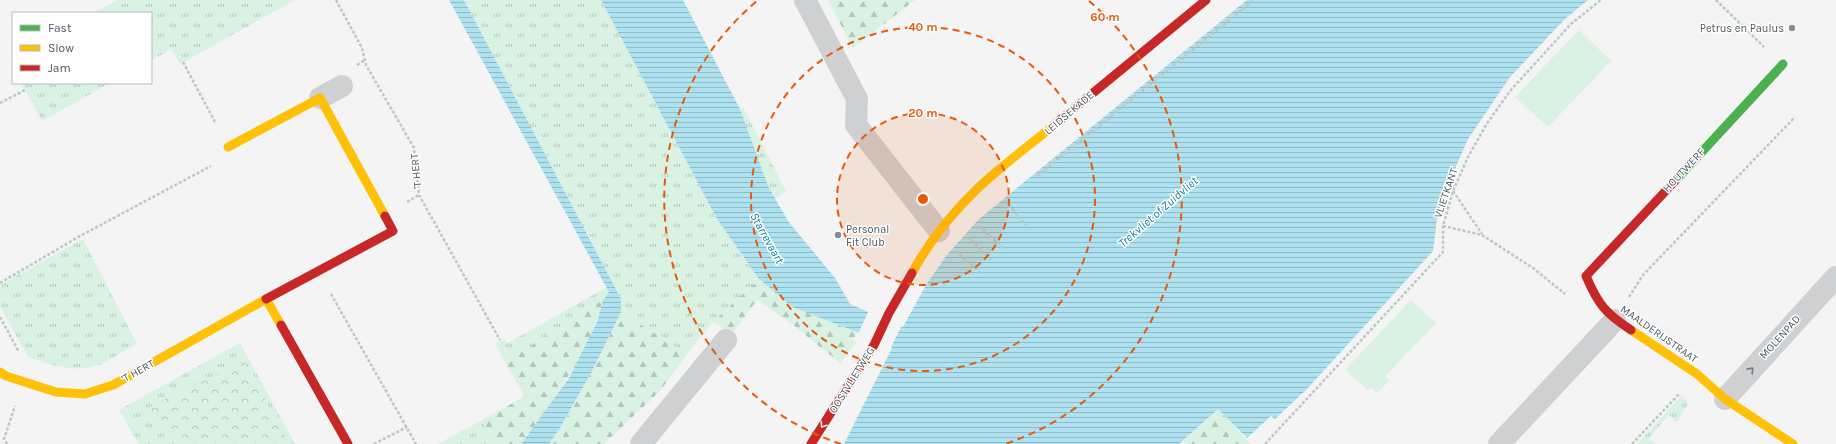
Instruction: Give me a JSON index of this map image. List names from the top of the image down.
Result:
{
  "streets": {
    "street": [
      "LEIDSEKADE",
      "HOUTWERF",
      "'T HERT",
      "MAALDERIJSTRAAT",
      "MOLENPAD",
      "OOSTVLIETWEG"
    ],
    "path": ["VLIETKANT"]
  },
  "crossings": [
    ["LEIDSEKADE", "OOSTVLIETWEG"],
    ["HOUTWERF", "MAALDERIJSTRAAT"],
    ["MAALDERIJSTRAAT", "MOLENPAD"]
  ],
  "one_way": ["MOLENPAD", "OOSTVLIETWEG"],
  "water": ["Trekvliet of Zuidvliet", "Starrevaart"],
  "places": ["Petrus en Paulus", "Personal Fit Club"],
  "legend": ["Fast", "Slow", "Jam"],
  "rings": ["60 m", "40 m", "20 m"]
}
